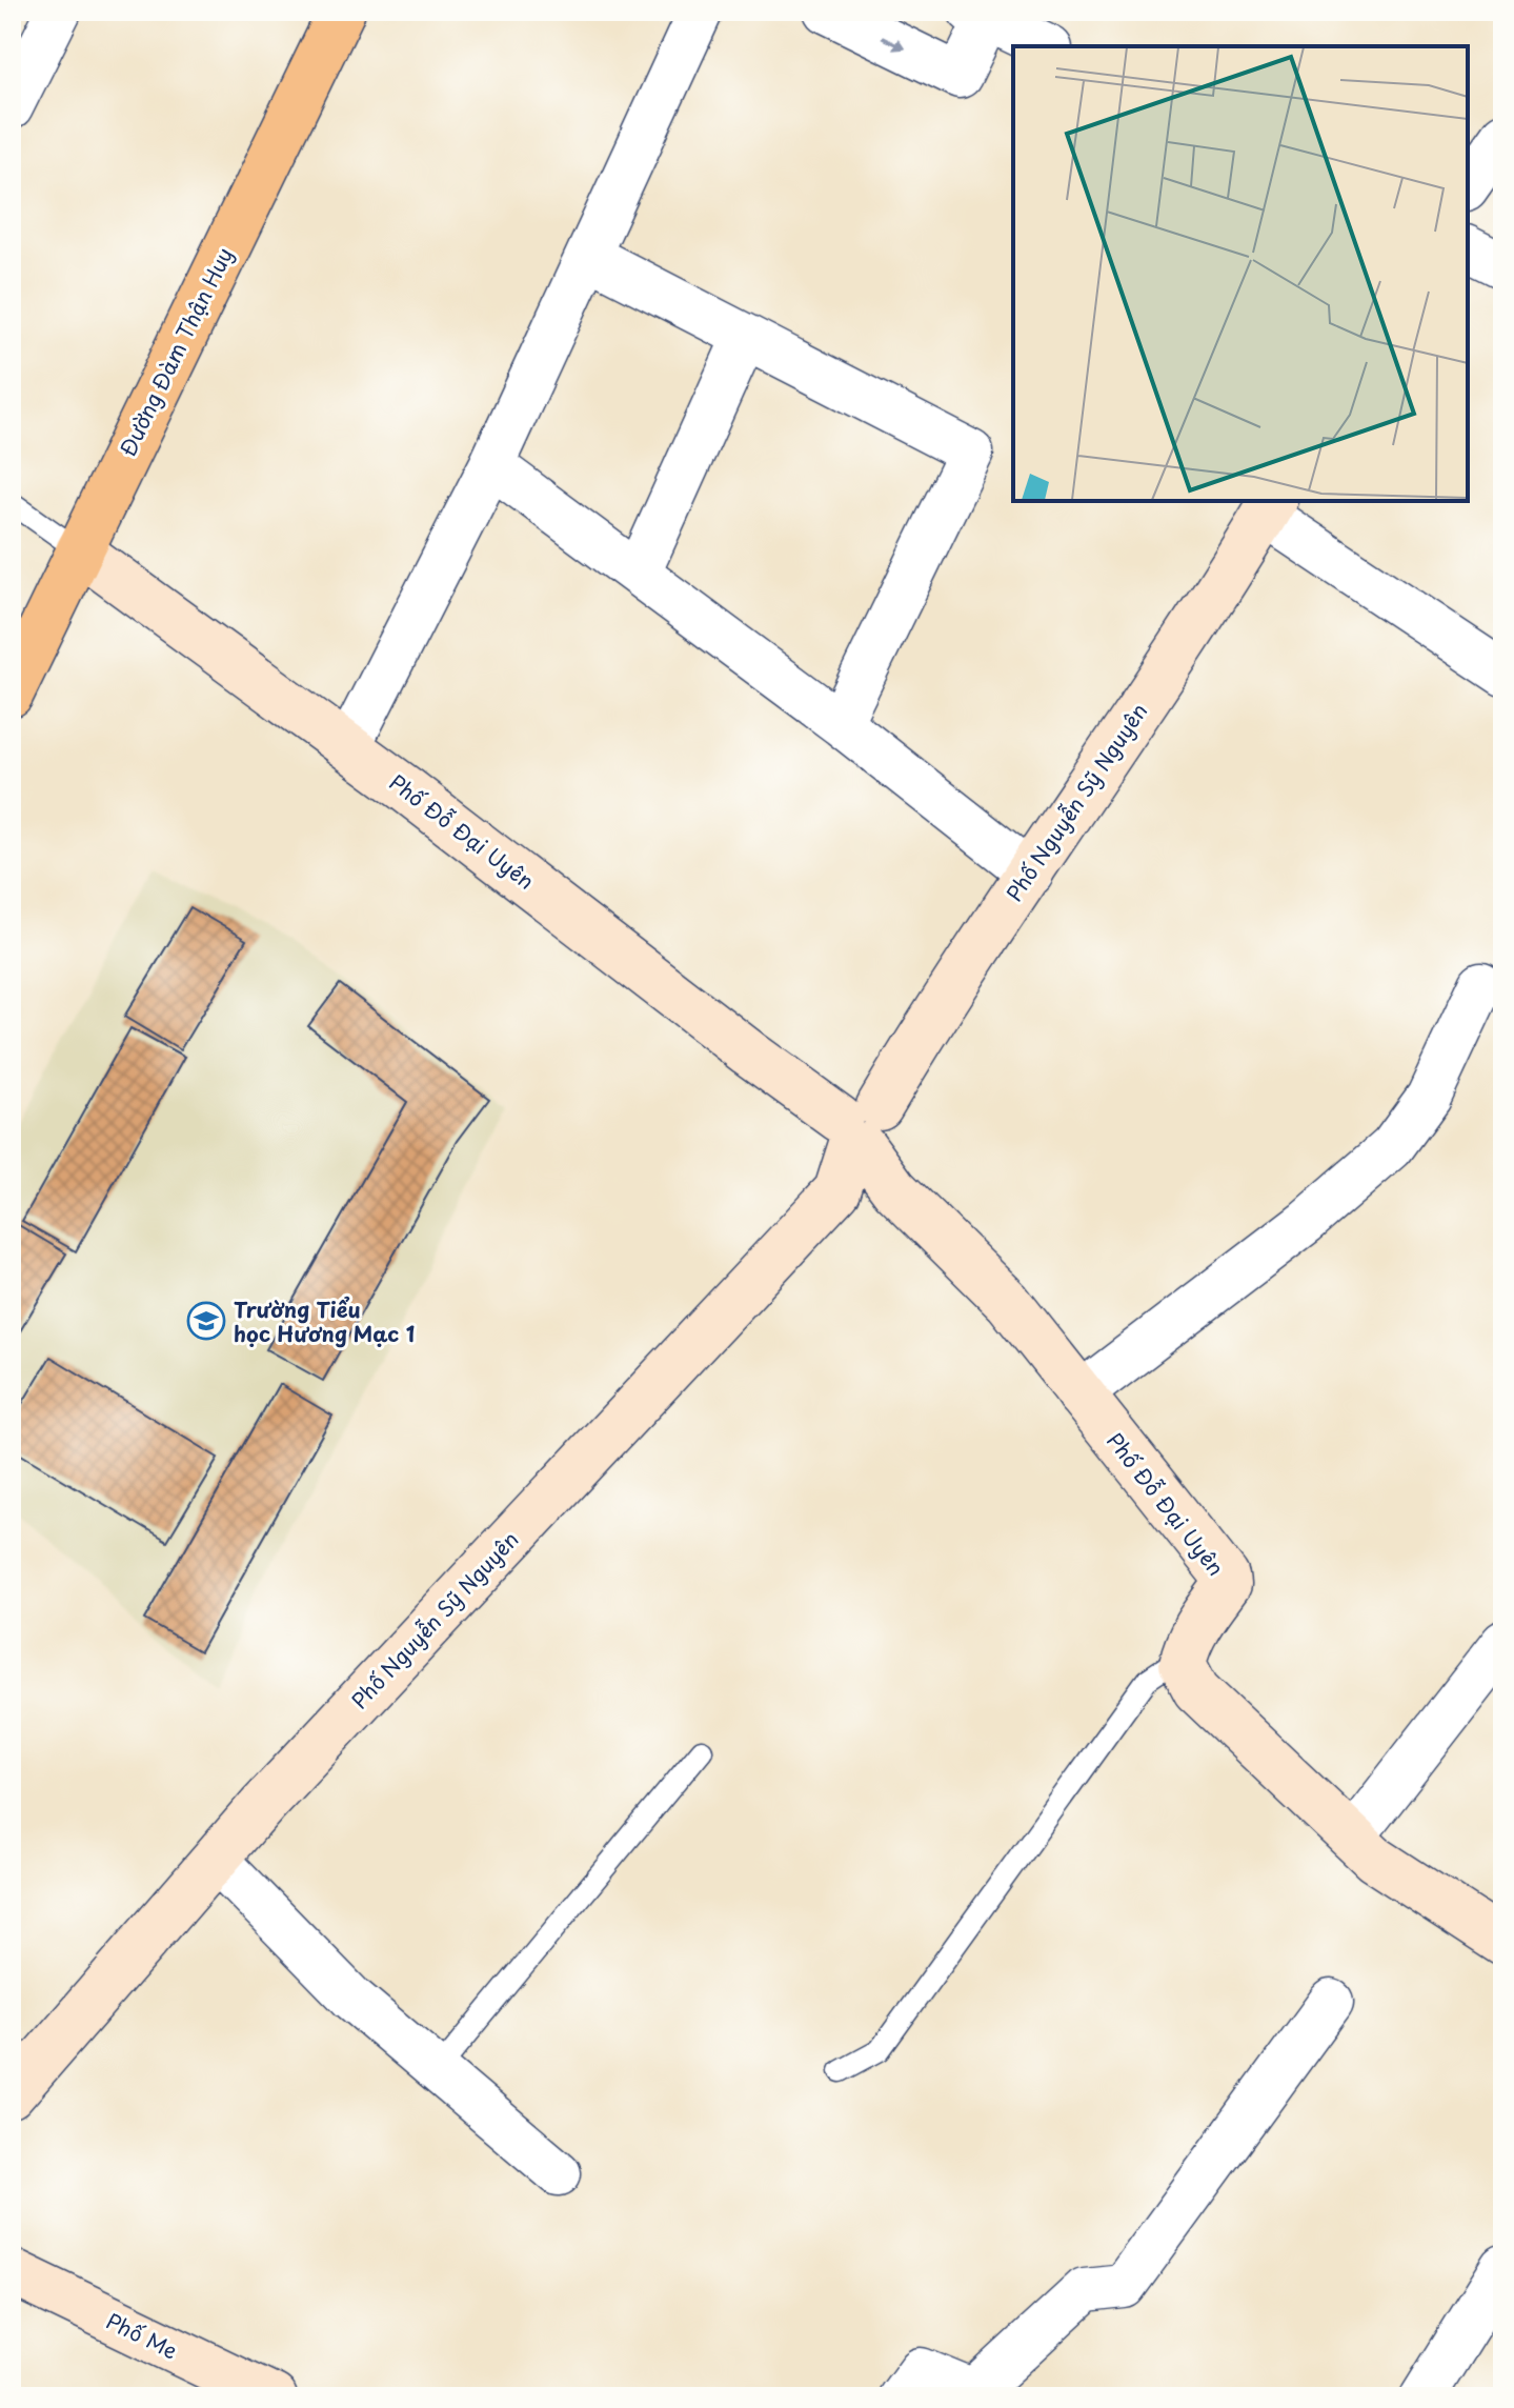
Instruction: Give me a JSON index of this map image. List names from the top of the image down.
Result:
{
  "streets": {
    "main road": ["Đường Đàm Thận Huy"],
    "street": ["Phố Nguyễn Sỹ Nguyên", "Phố Đỗ Đại Uyên", "Phố Me"]
  },
  "crossings": [
    ["Đường Đàm Thận Huy", "Phố Đỗ Đại Uyên"],
    ["Phố Nguyễn Sỹ Nguyên", "Phố Đỗ Đại Uyên"]
  ],
  "places": {
    "school or university": ["Trường Tiểu học Hương Mạc 1"]
  }
}
